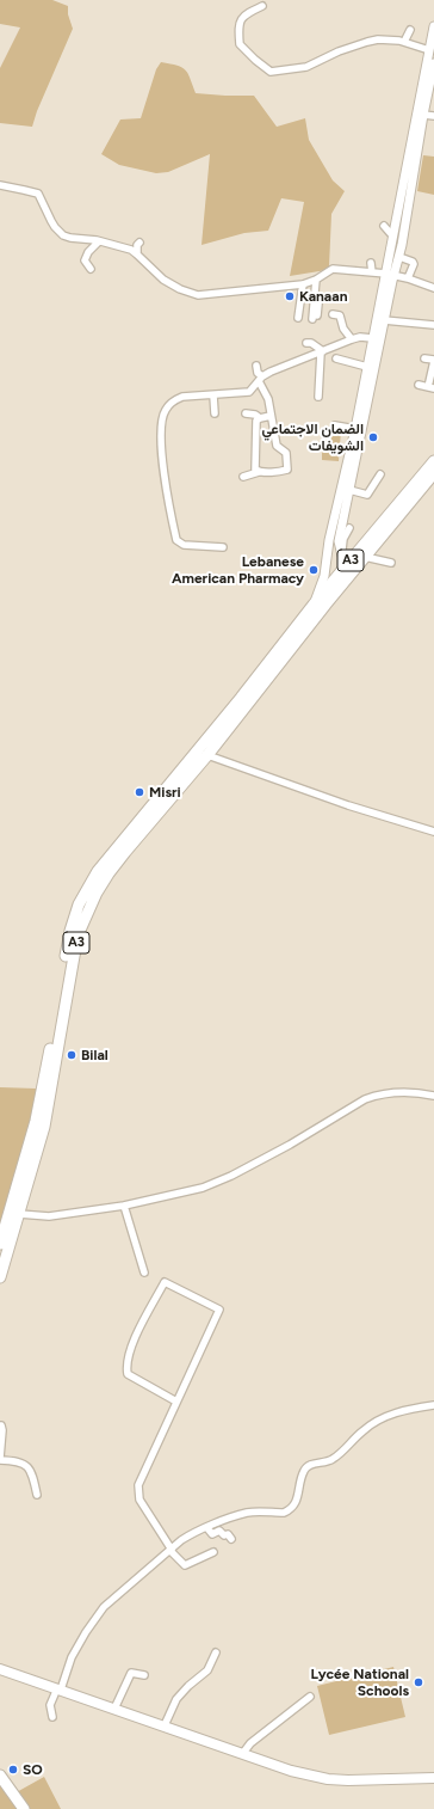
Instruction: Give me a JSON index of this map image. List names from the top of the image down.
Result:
{
  "streets": {
    "main road": ["A3"]
  },
  "places": [
    "Kanaan",
    "الضمان الاجتماعي الشويفات",
    "Lebanese American Pharmacy",
    "Misri",
    "Bilal",
    "Lycée National Schools",
    "SO"
  ]
}
